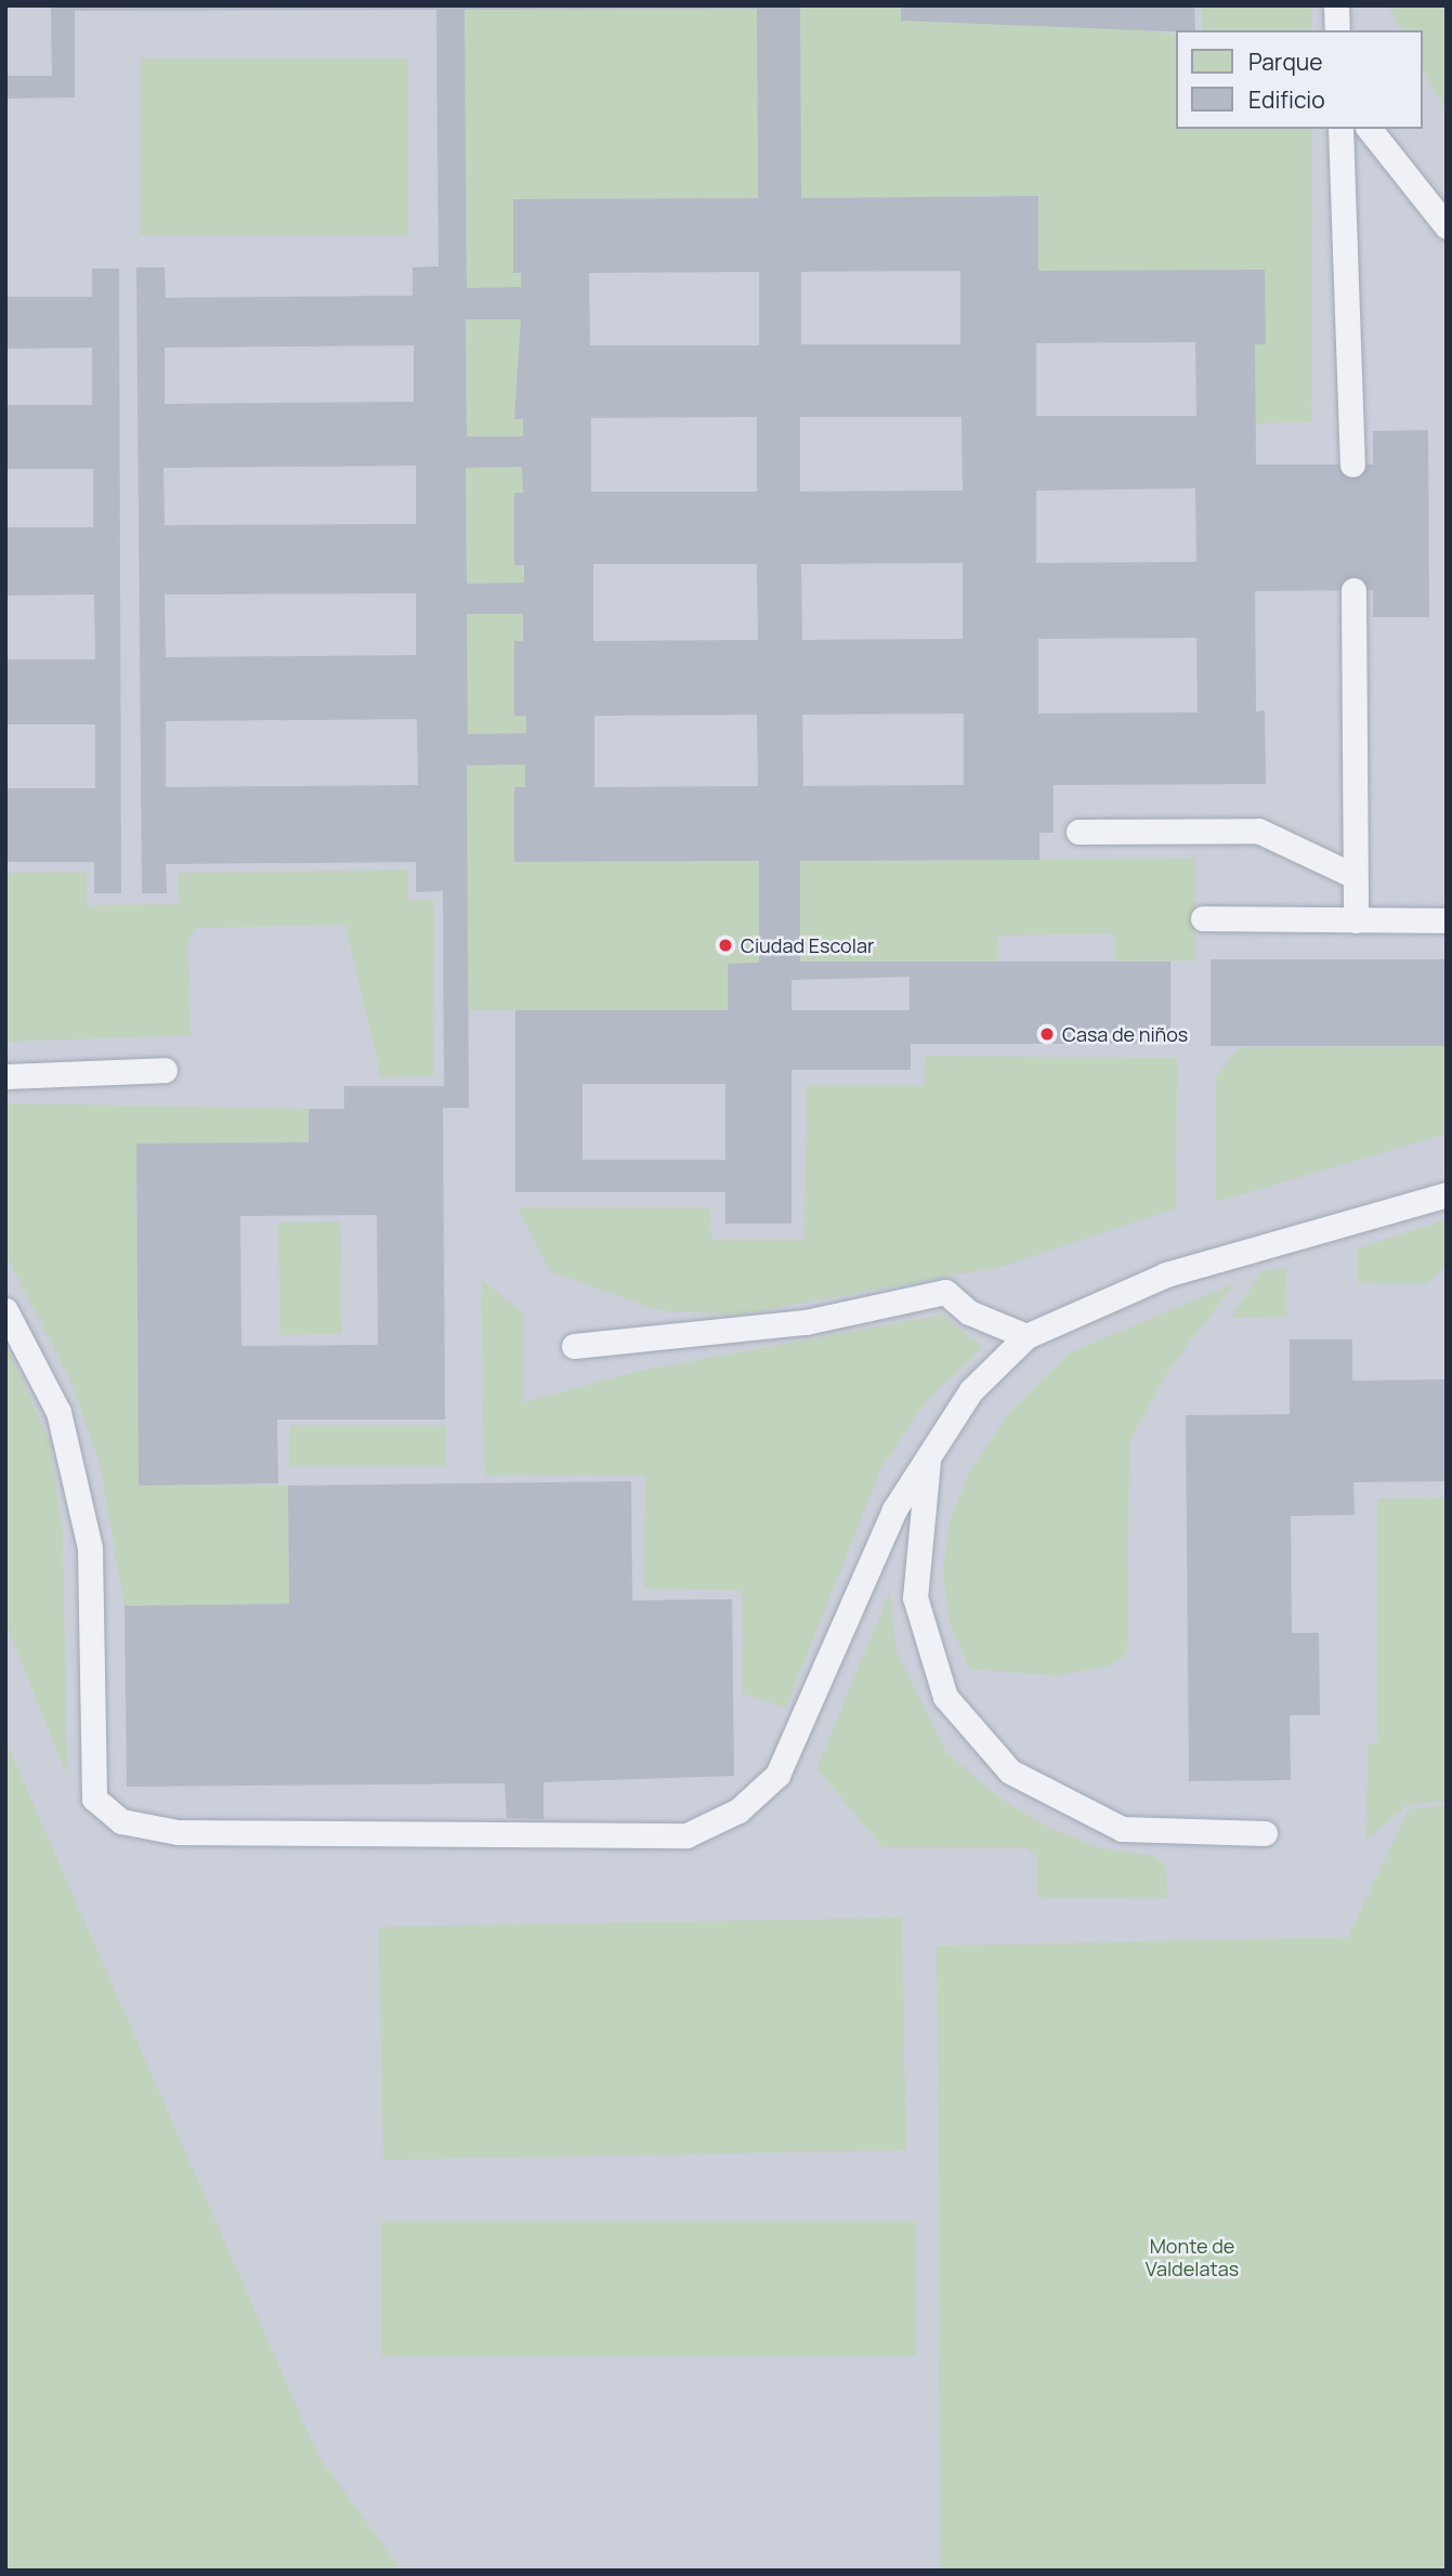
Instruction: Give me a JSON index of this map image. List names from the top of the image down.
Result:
{
  "parks": ["Monte de Valdelatas"],
  "places": ["Ciudad Escolar", "Casa de niños"],
  "legend": ["Parque", "Edificio"]
}
